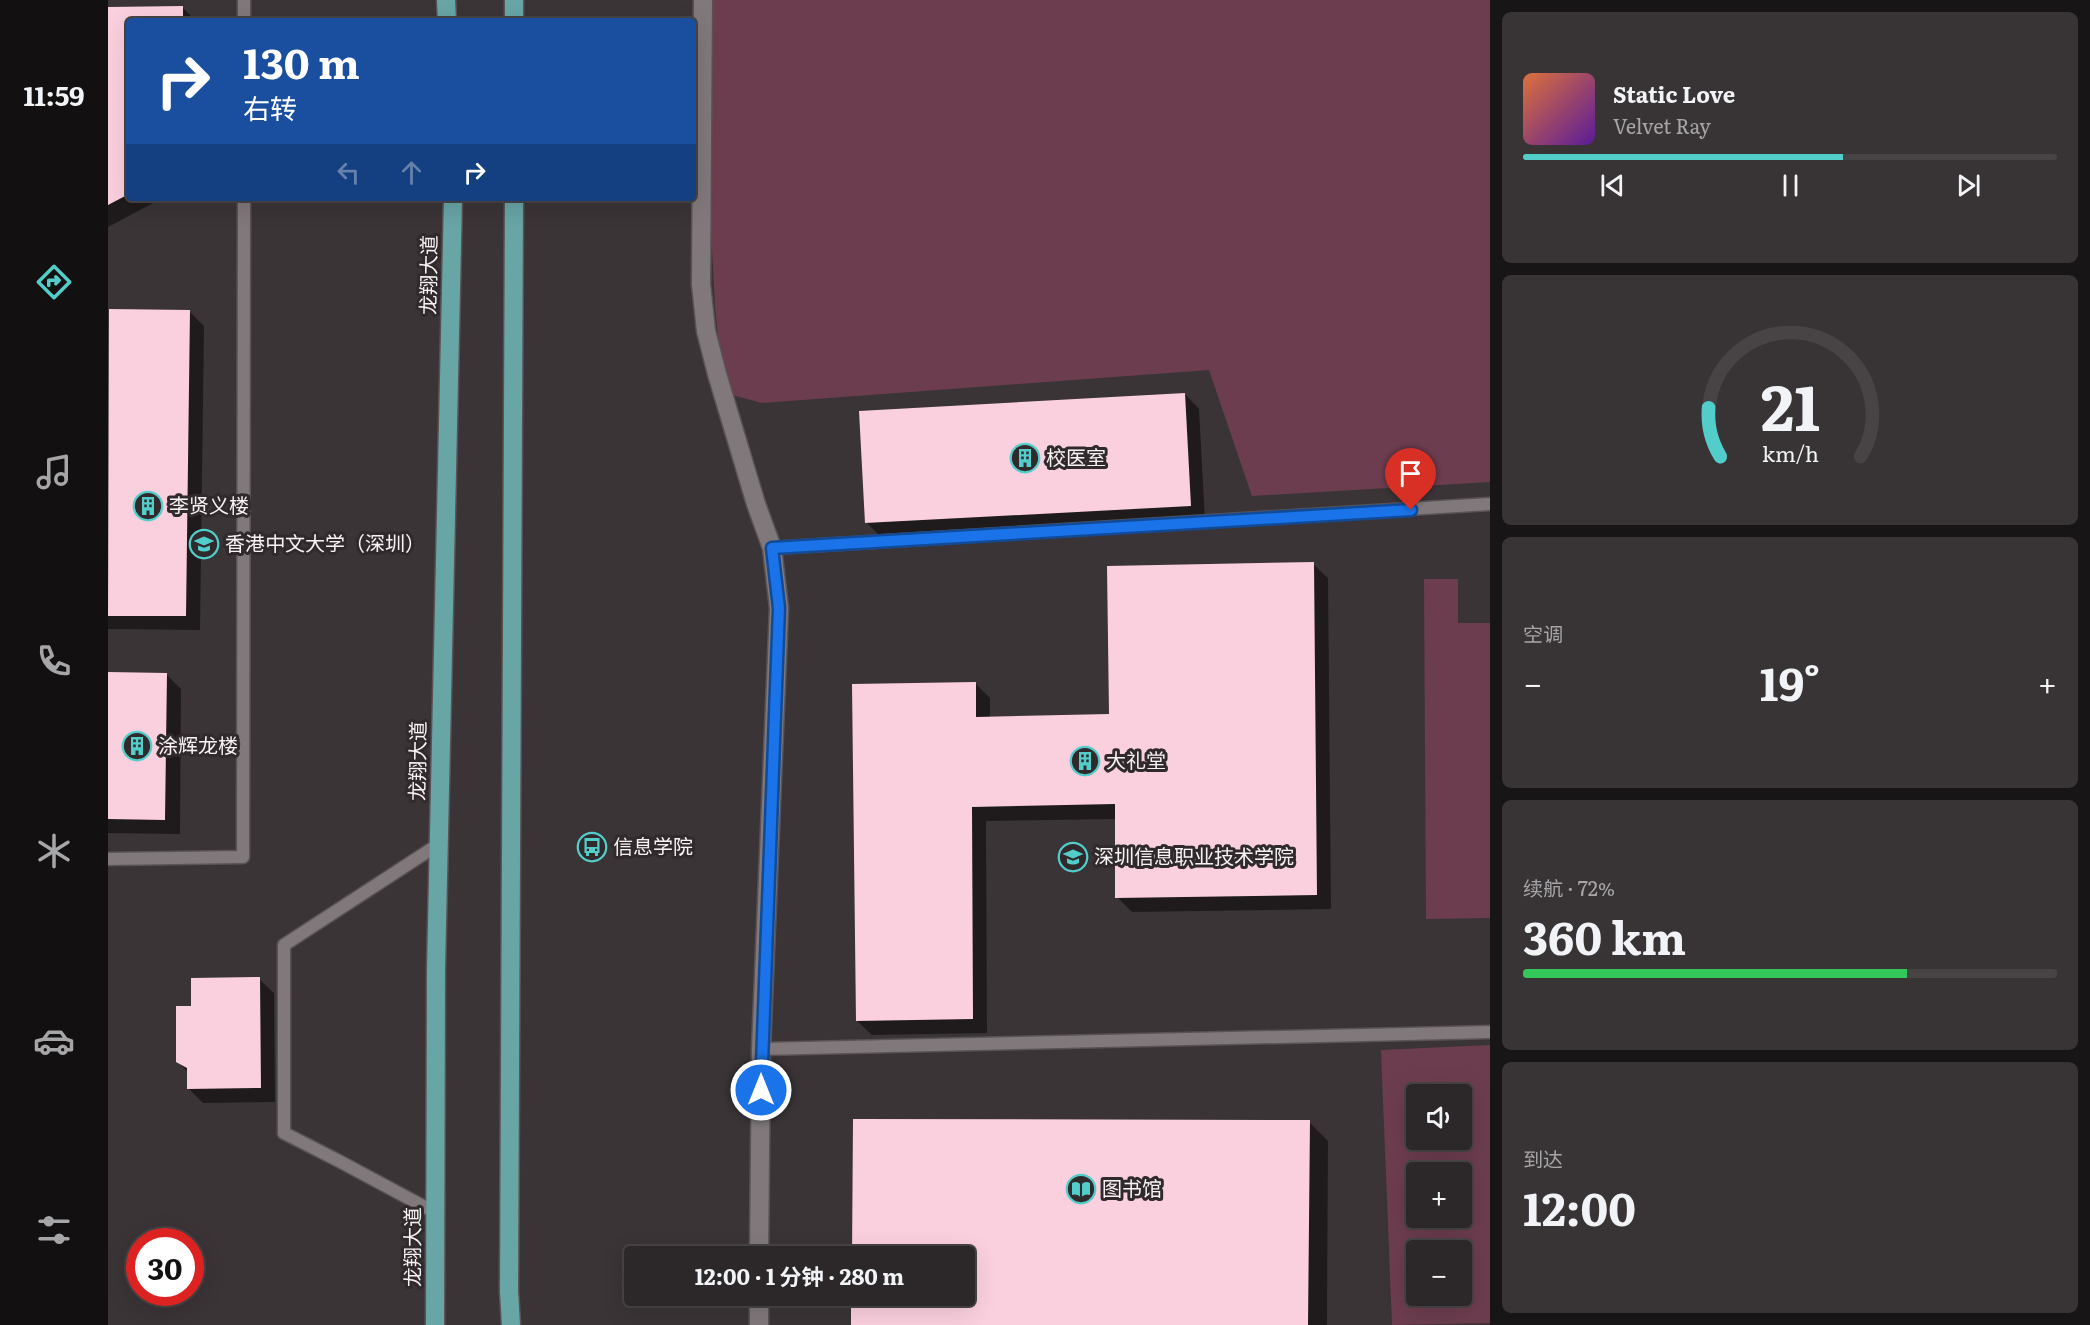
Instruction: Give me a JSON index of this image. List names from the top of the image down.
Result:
{
  "streets": {
    "main road": ["龙翔大道"]
  },
  "places": {
    "building": [
      "校医室",
      "李贤义楼",
      "涂辉龙楼",
      "大礼堂"
    ],
    "school or university": ["香港中文大学（深圳）", "深圳信息职业技术学院"],
    "bus stop": ["信息学院"],
    "library": ["图书馆"]
  },
  "page": {
    "tabs": "11:59",
    "turn": ["130 m", "右转"],
    "song": ["Static Love", "Velvet Ray"],
    "tile": [
      "空调",
      ["续航 · 72%", "360 km"],
      ["到达", "12:00"]
    ],
    "heat": ["−", "19°", "+"],
    "map_buttons": ["+", "−"],
    "limit": "30",
    "trip": "12:00 · 1 分钟 · 280 m",
    "gauge": ["21", "km/h"]
  }
}
